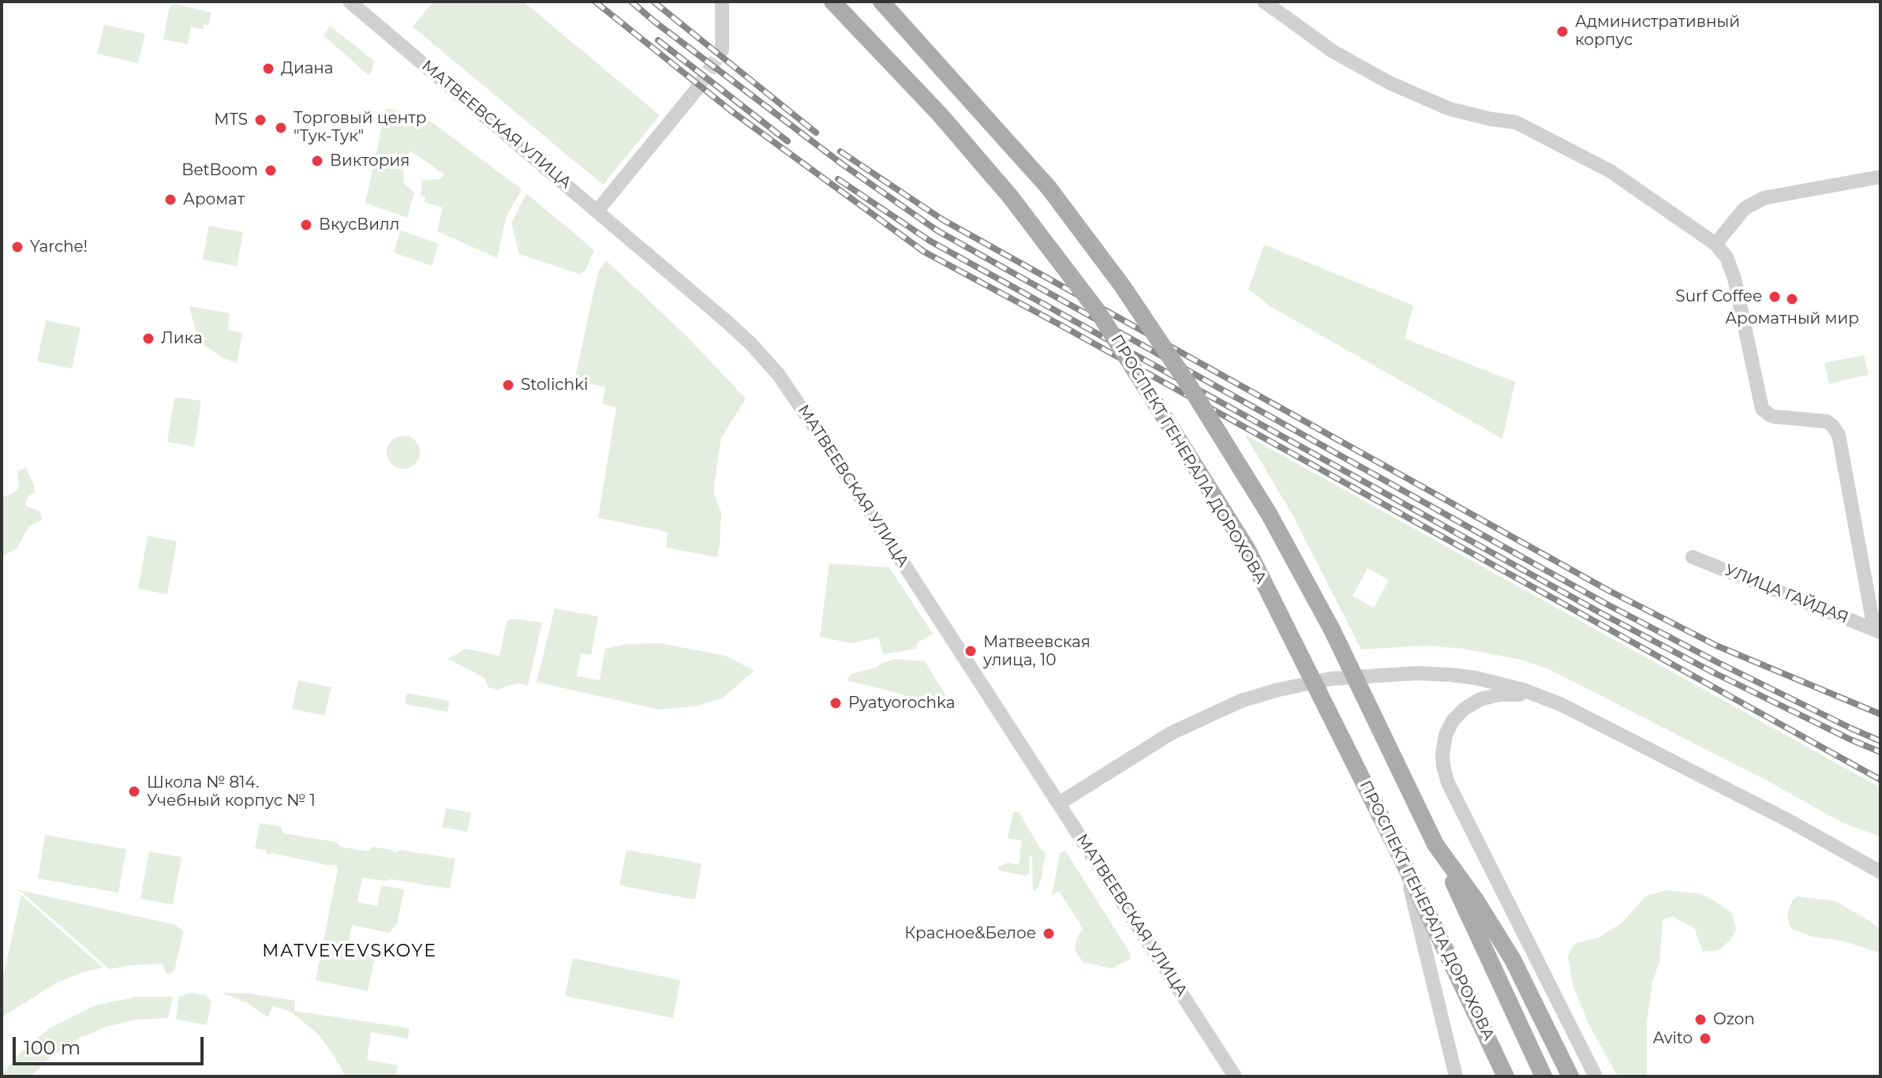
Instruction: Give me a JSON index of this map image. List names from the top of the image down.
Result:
{
  "streets": {
    "main road": ["ПРОСПЕКТ ГЕНЕРАЛА ДОРОХОВА"],
    "street": ["МАТВЕЕВСКАЯ УЛИЦА", "УЛИЦА ГАЙДАЯ"]
  },
  "districts": ["MATVEYEVSKOYE"],
  "places": [
    "Административный корпус",
    "Диана",
    "MTS",
    "Торговый центр \"Тук-Тук\"",
    "Виктория",
    "BetBoom",
    "Аромат",
    "ВкусВилл",
    "Yarche!",
    "Surf Coffee",
    "Ароматный мир",
    "Лика",
    "Stolichki",
    "Матвеевская улица, 10",
    "Pyatyorochka",
    "Школа № 814. Учебный корпус № 1",
    "Красное&Белое",
    "Ozon",
    "Avito"
  ],
  "scale_bar": "100 m"
}
